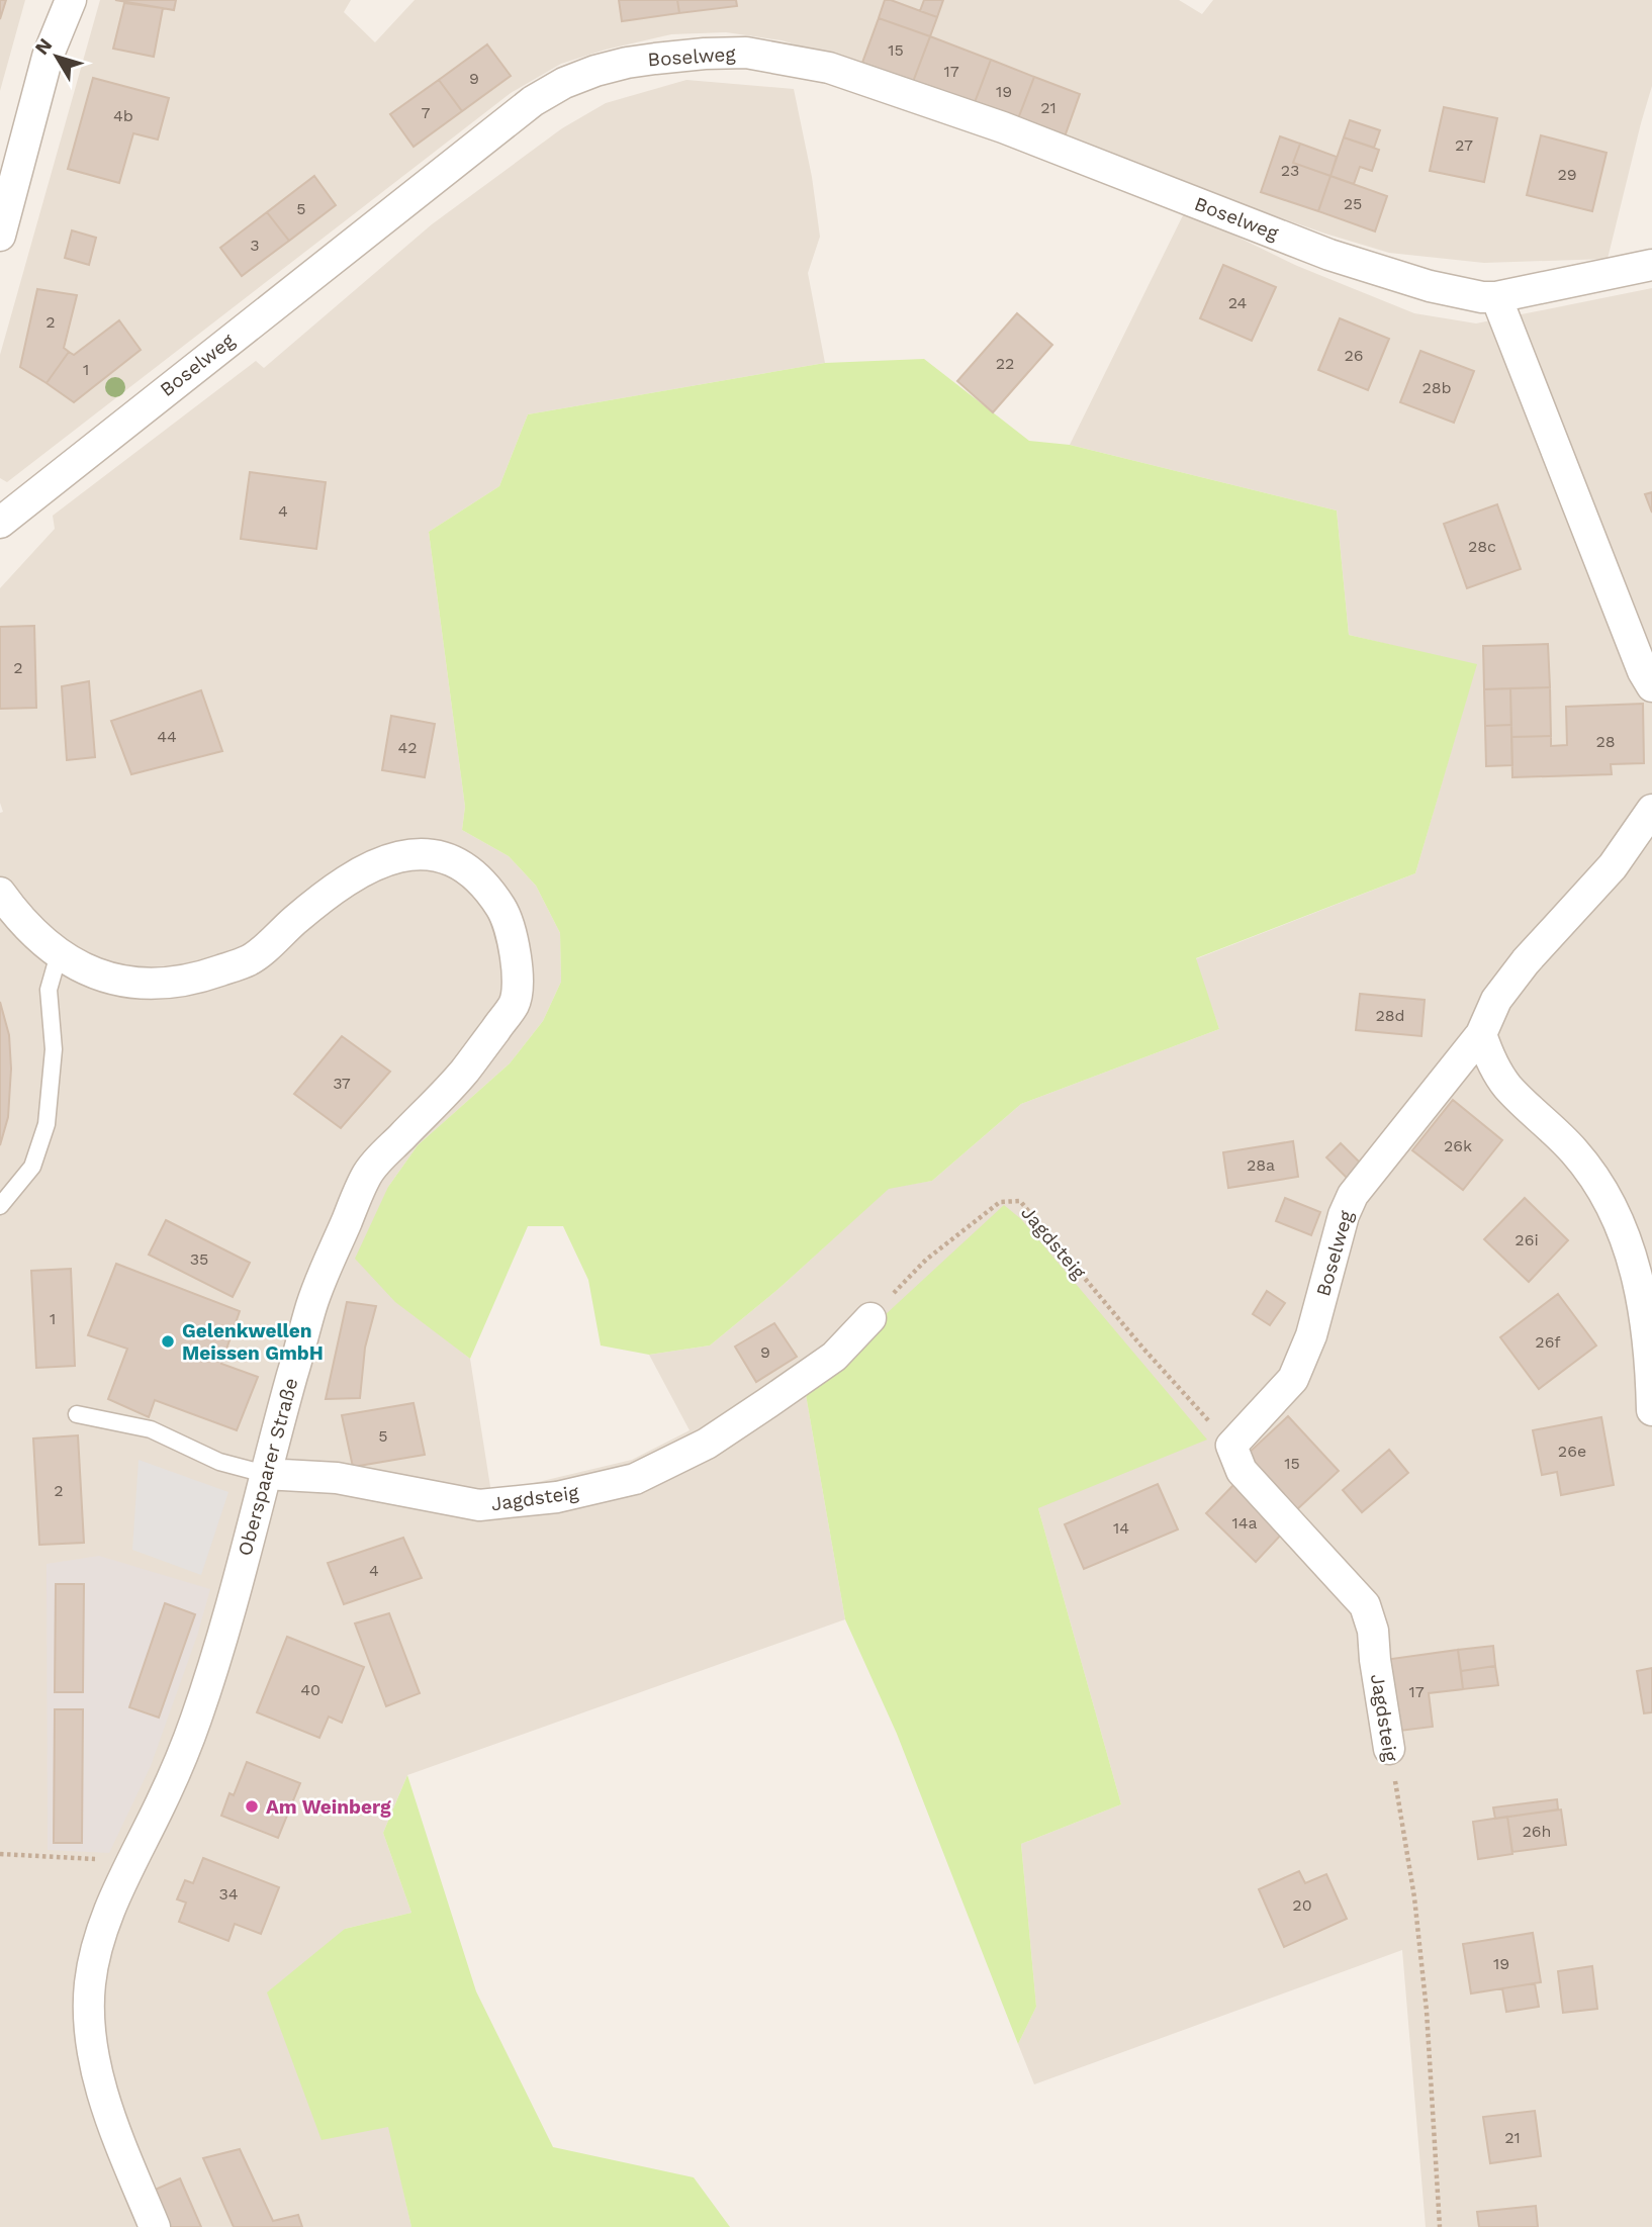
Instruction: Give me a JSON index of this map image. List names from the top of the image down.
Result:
{
  "streets": {
    "street": ["Boselweg", "Jagdsteig", "Oberspaarer Straße"]
  },
  "crossings": [
    ["Boselweg", "Jagdsteig"],
    ["Jagdsteig", "Oberspaarer Straße"]
  ],
  "places": ["Gelenkwellen Meissen GmbH", "Am Weinberg"],
  "house_numbers": [
    "15",
    "17",
    "9",
    "19",
    "21",
    "7",
    "4b",
    "27",
    "23",
    "29",
    "25",
    "5",
    "3",
    "24",
    "2",
    "26",
    "22",
    "1",
    "28b",
    "4",
    "28c",
    "2",
    "44",
    "28",
    "42",
    "28d",
    "37",
    "26k",
    "28a",
    "26i",
    "35",
    "1",
    "26f",
    "9",
    "5",
    "26e",
    "15",
    "2",
    "14a",
    "14",
    "4",
    "40",
    "17",
    "26h",
    "34",
    "20",
    "19",
    "21"
  ],
  "north": "top left"
}
